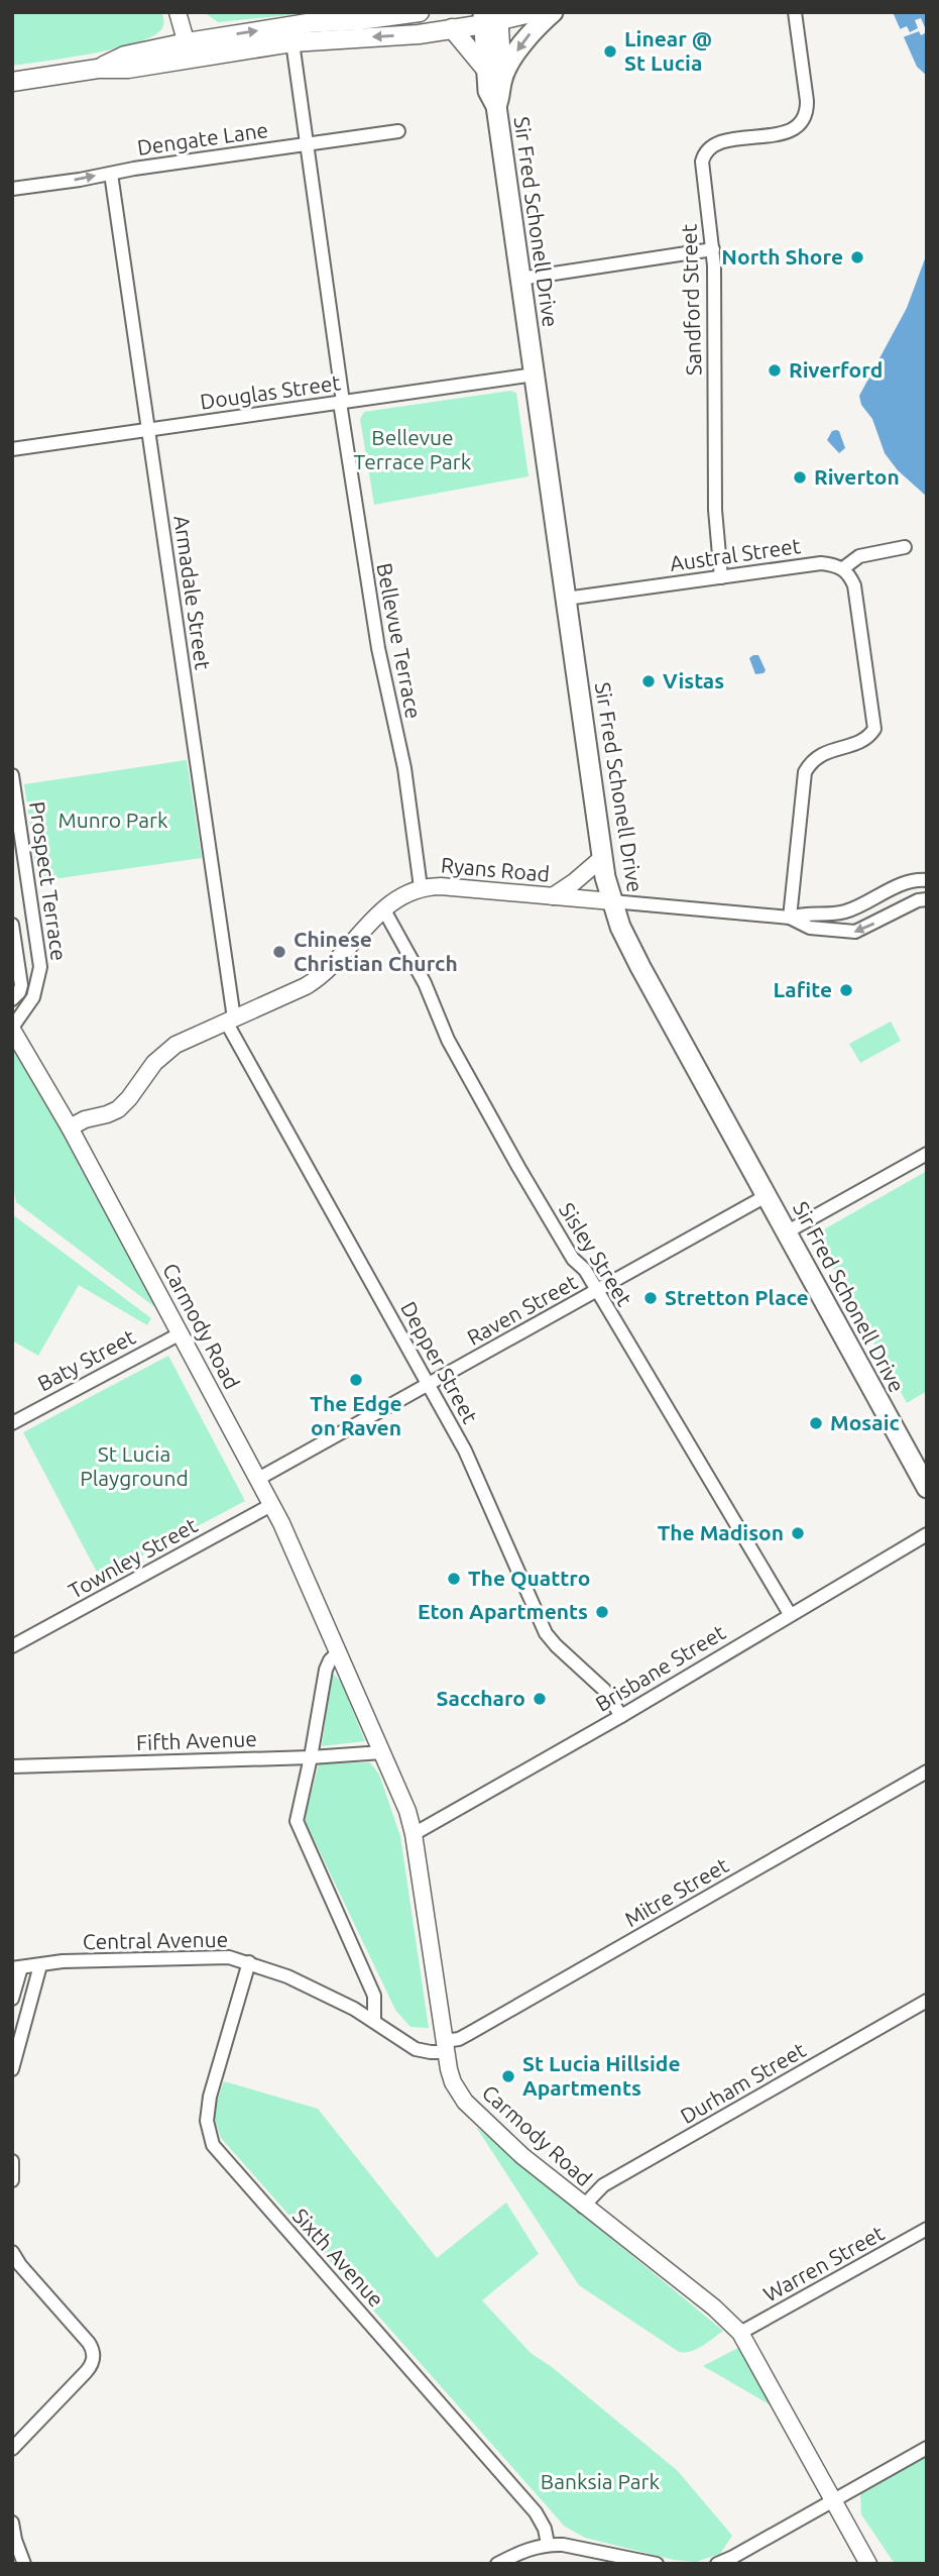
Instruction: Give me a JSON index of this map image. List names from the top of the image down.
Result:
{
  "streets": {
    "main road": ["Sir Fred Schonell Drive"],
    "street": [
      "Dengate Lane",
      "Sandford Street",
      "Douglas Street",
      "Austral Street",
      "Armadale Street",
      "Bellevue Terrace",
      "Ryans Road",
      "Prospect Terrace",
      "Sisley Street",
      "Raven Street",
      "Carmody Road",
      "Baty Street",
      "Depper Street",
      "Townley Street",
      "Brisbane Street",
      "Fifth Avenue",
      "Mitre Street",
      "Central Avenue",
      "Durham Street",
      "Sixth Avenue",
      "Warren Street"
    ]
  },
  "crossings": [
    ["Dengate Lane", "Armadale Street"],
    ["Dengate Lane", "Bellevue Terrace"],
    ["Sir Fred Schonell Drive", "Douglas Street"],
    ["Sir Fred Schonell Drive", "Austral Street"],
    ["Sir Fred Schonell Drive", "Ryans Road"],
    ["Sir Fred Schonell Drive", "Raven Street"],
    ["Sandford Street", "Austral Street"],
    ["Douglas Street", "Armadale Street"],
    ["Douglas Street", "Bellevue Terrace"],
    ["Armadale Street", "Ryans Road"],
    ["Armadale Street", "Depper Street"],
    ["Bellevue Terrace", "Ryans Road"],
    ["Ryans Road", "Sisley Street"],
    ["Ryans Road", "Carmody Road"],
    ["Ryans Road", "Depper Street"],
    ["Prospect Terrace", "Carmody Road"],
    ["Sisley Street", "Raven Street"],
    ["Sisley Street", "Brisbane Street"],
    ["Raven Street", "Carmody Road"],
    ["Raven Street", "Depper Street"],
    ["Carmody Road", "Baty Street"],
    ["Carmody Road", "Townley Street"],
    ["Carmody Road", "Brisbane Street"],
    ["Carmody Road", "Fifth Avenue"],
    ["Carmody Road", "Mitre Street"],
    ["Carmody Road", "Central Avenue"],
    ["Carmody Road", "Durham Street"],
    ["Carmody Road", "Warren Street"],
    ["Depper Street", "Brisbane Street"],
    ["Mitre Street", "Central Avenue"],
    ["Central Avenue", "Sixth Avenue"]
  ],
  "parks": [
    "Bellevue Terrace Park",
    "Munro Park",
    "St Lucia Playground",
    "Banksia Park"
  ],
  "places": [
    "Linear @ St Lucia",
    "North Shore",
    "Riverford",
    "Riverton",
    "Vistas",
    "Chinese Christian Church",
    "Lafite",
    "Stretton Place",
    "The Edge on Raven",
    "Mosaic",
    "The Madison",
    "The Quattro",
    "Eton Apartments",
    "Saccharo",
    "St Lucia Hillside Apartments"
  ]
}
